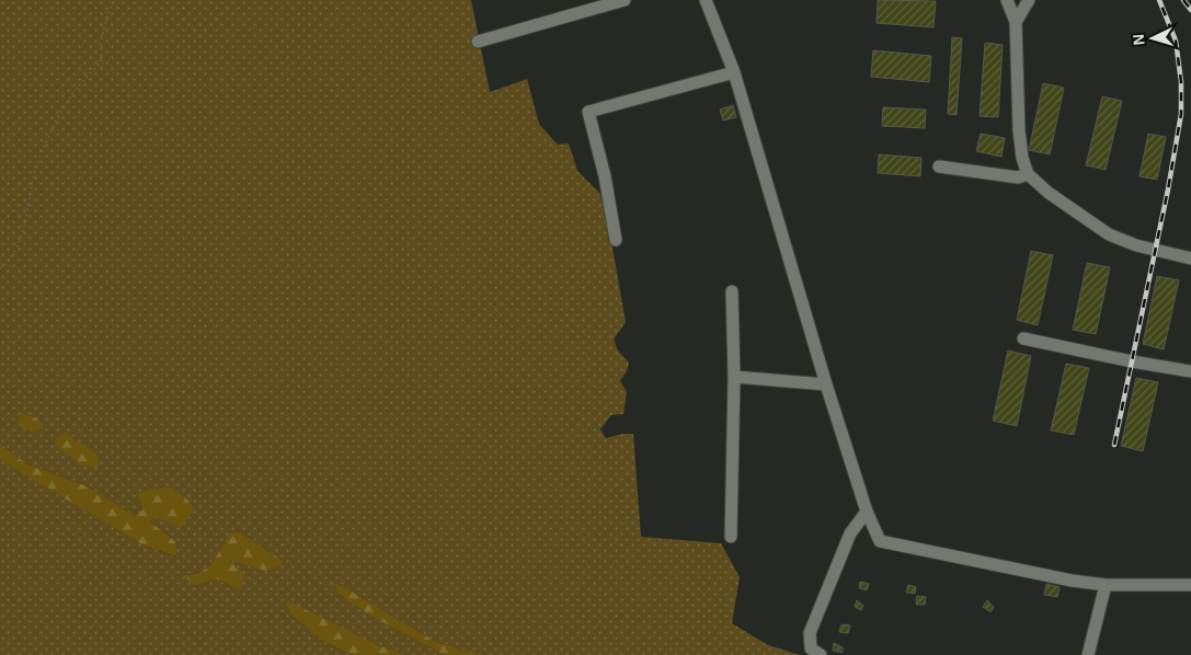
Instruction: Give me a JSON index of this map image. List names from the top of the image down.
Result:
{
  "north": "left"
}
